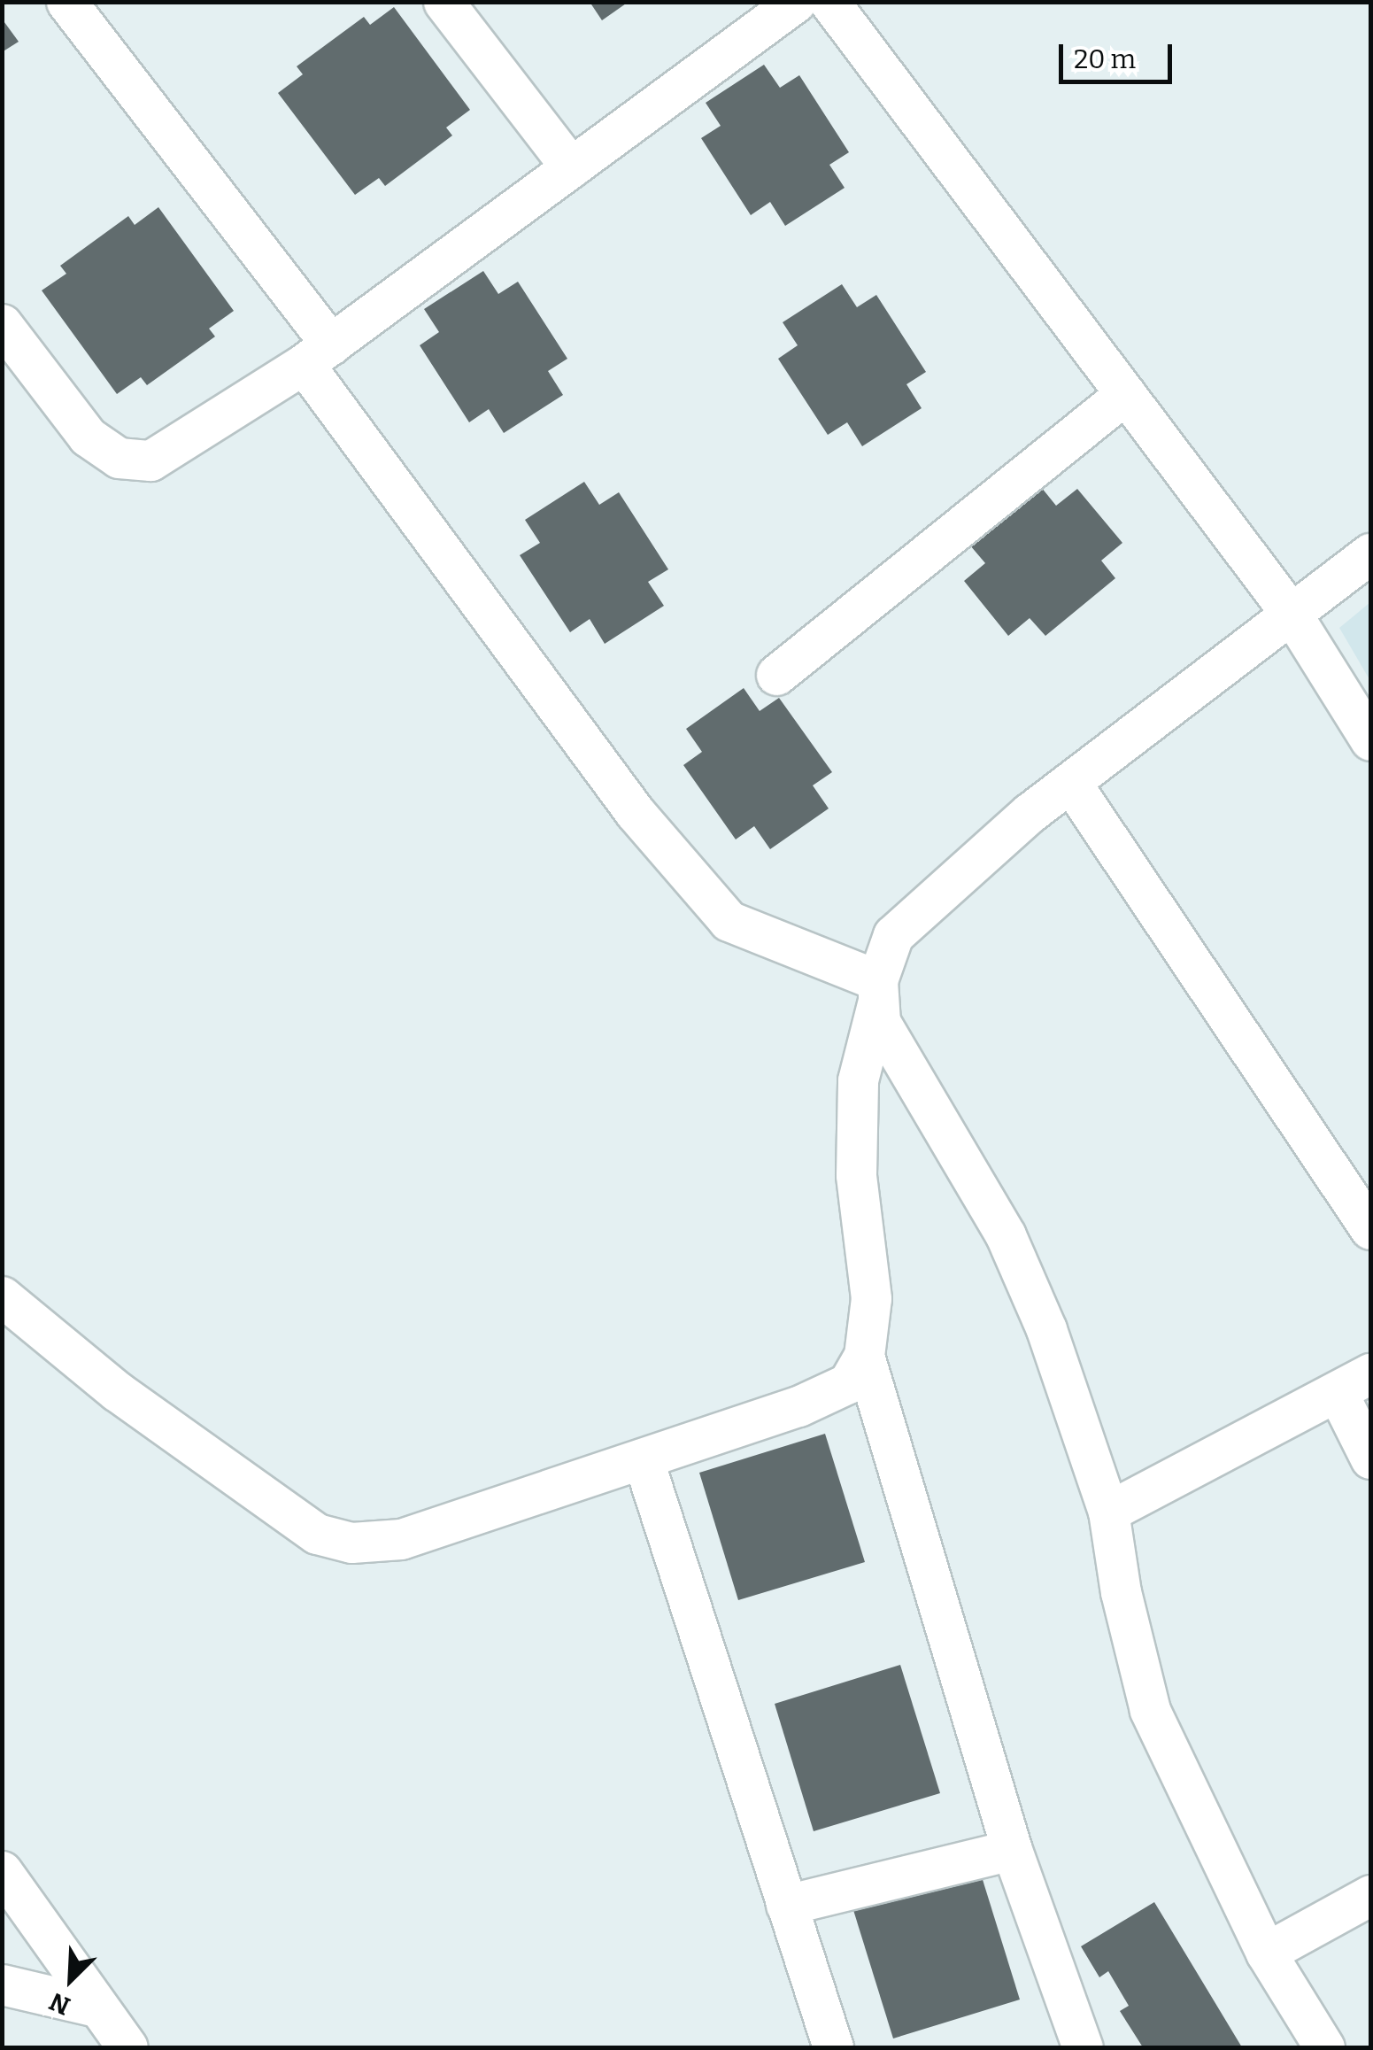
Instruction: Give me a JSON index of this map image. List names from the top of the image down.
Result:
{
  "scale_bar": "20 m",
  "north": "bottom left"
}
